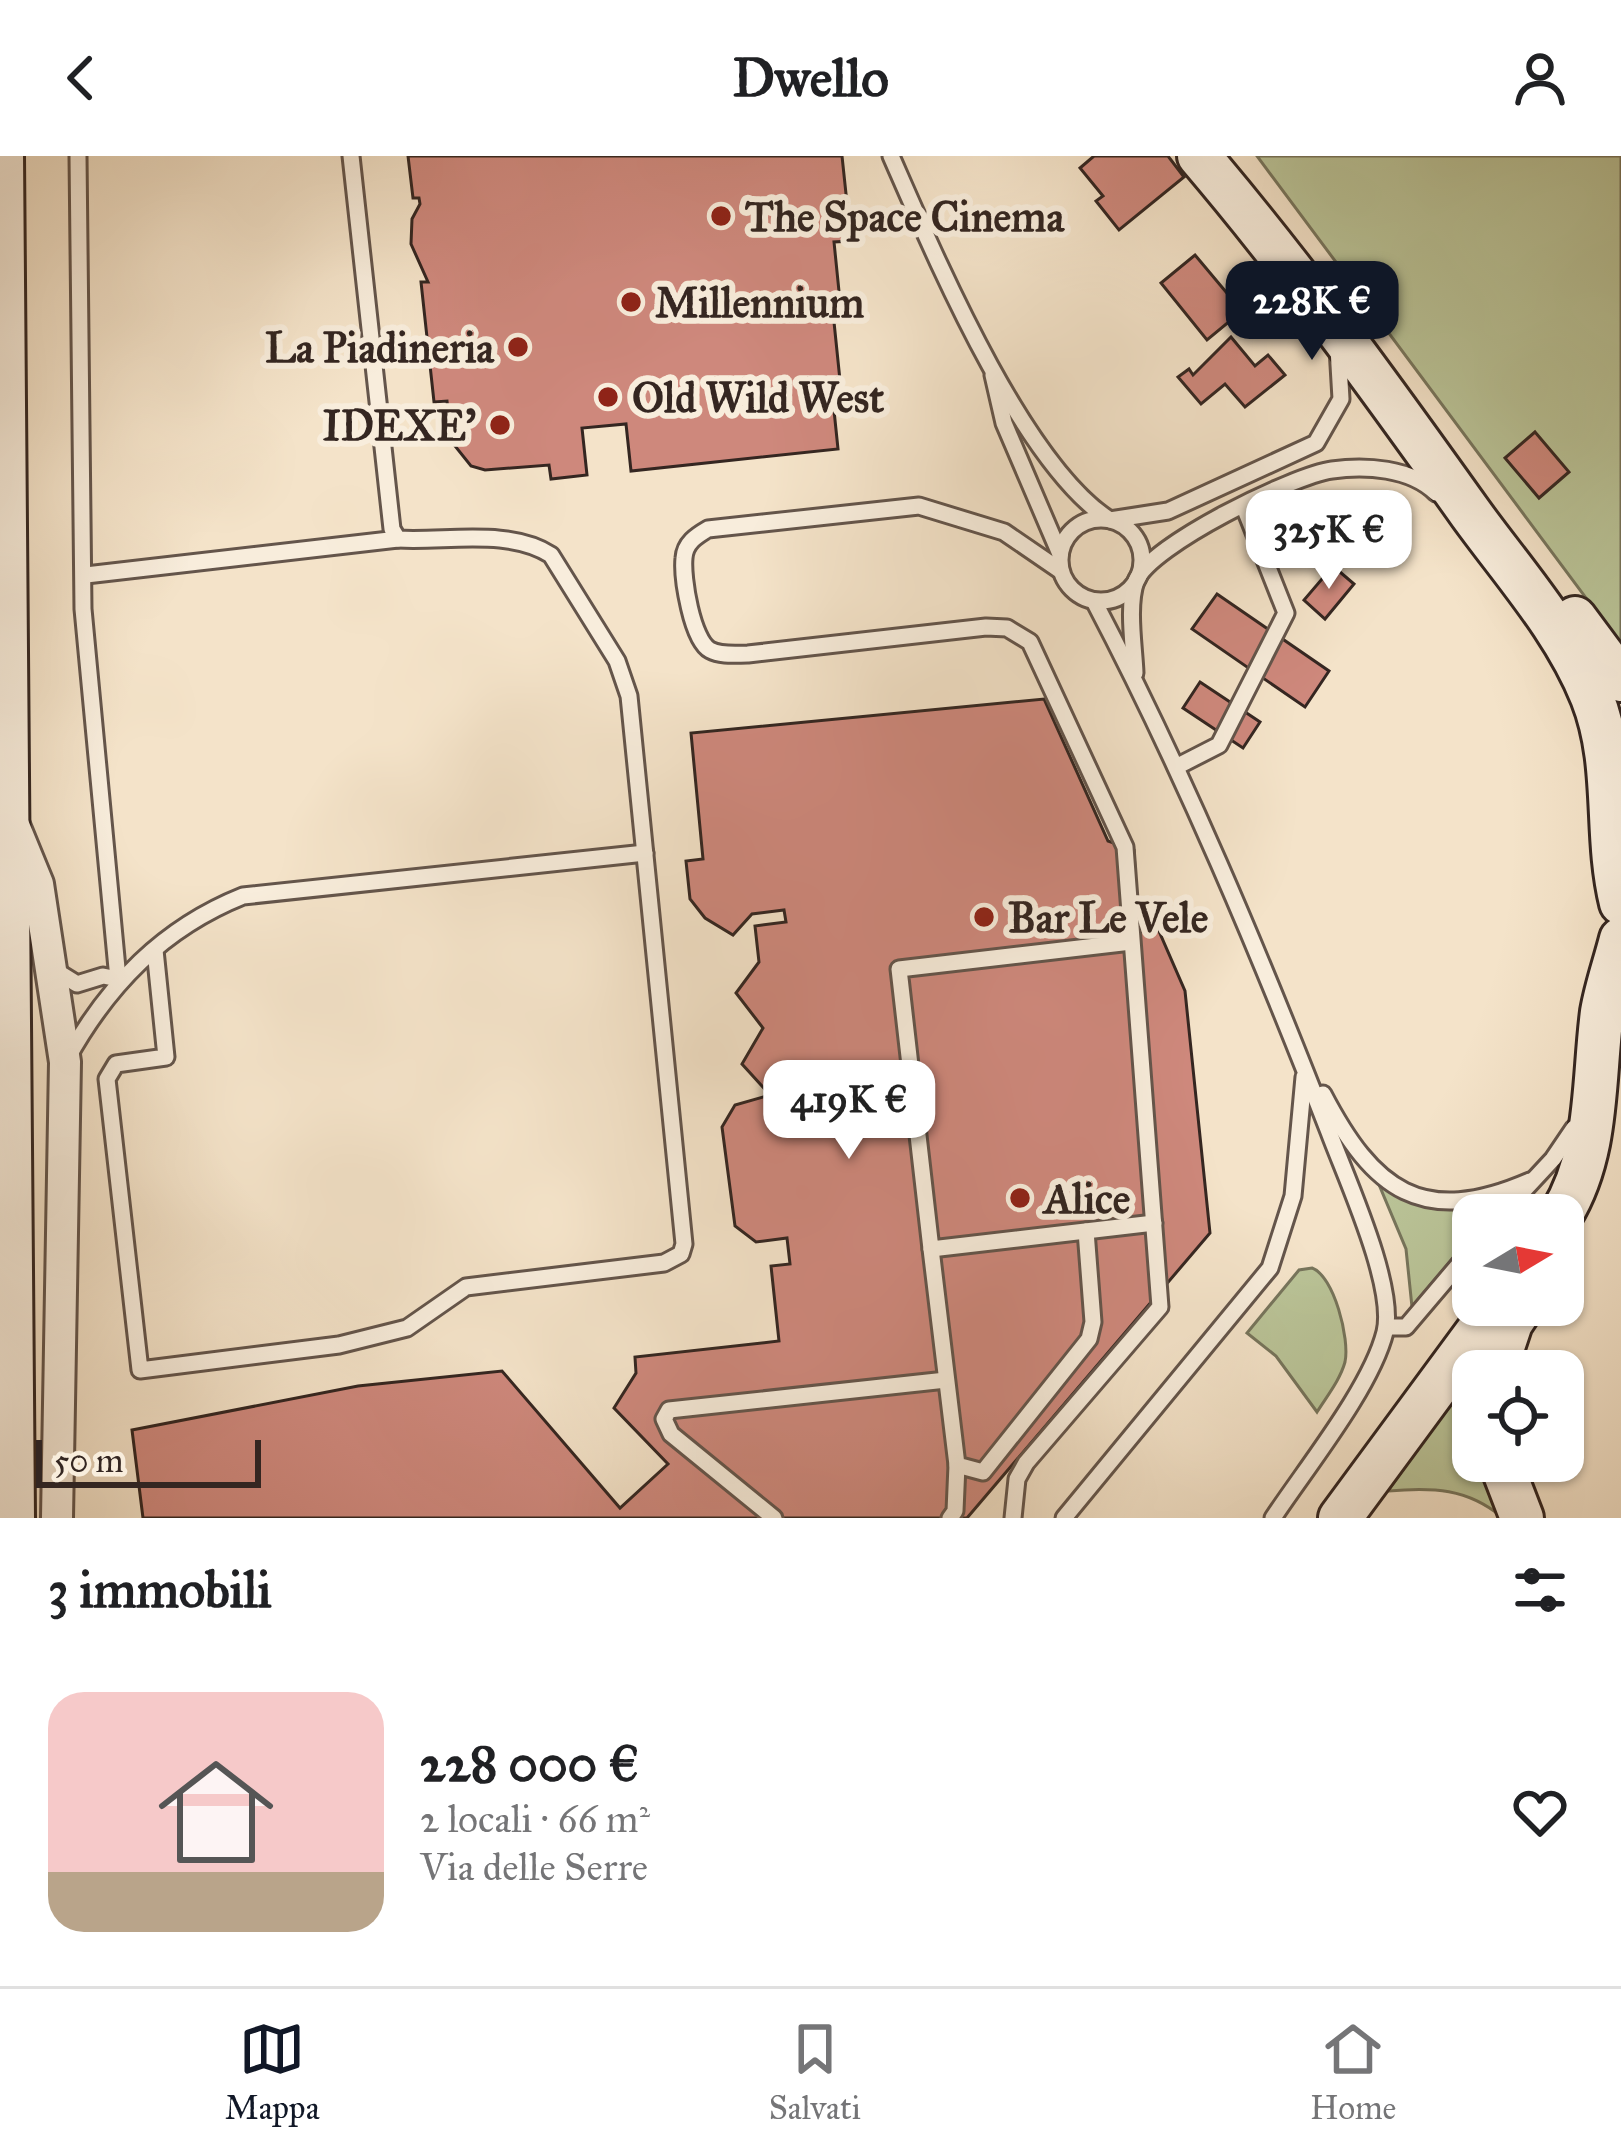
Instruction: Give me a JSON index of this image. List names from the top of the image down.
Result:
{
  "places": [
    "The Space Cinema",
    "Millennium",
    "La Piadineria",
    "Old Wild West",
    "IDEXE'",
    "Bar Le Vele",
    "Alice"
  ],
  "scale_bar": "50 m",
  "north": "right",
  "page": {
    "header": "Dwello",
    "price": ["228K €", "325K €", "419K €"],
    "scale": "50 m",
    "heading": "3 immobili",
    "list": [
      {
        "name": "228 000 €",
        "note": "2 locali · 66 m² · Via delle Serre"
      }
    ],
    "tabs": ["Mappa", "Salvati", "Home"]
  }
}
